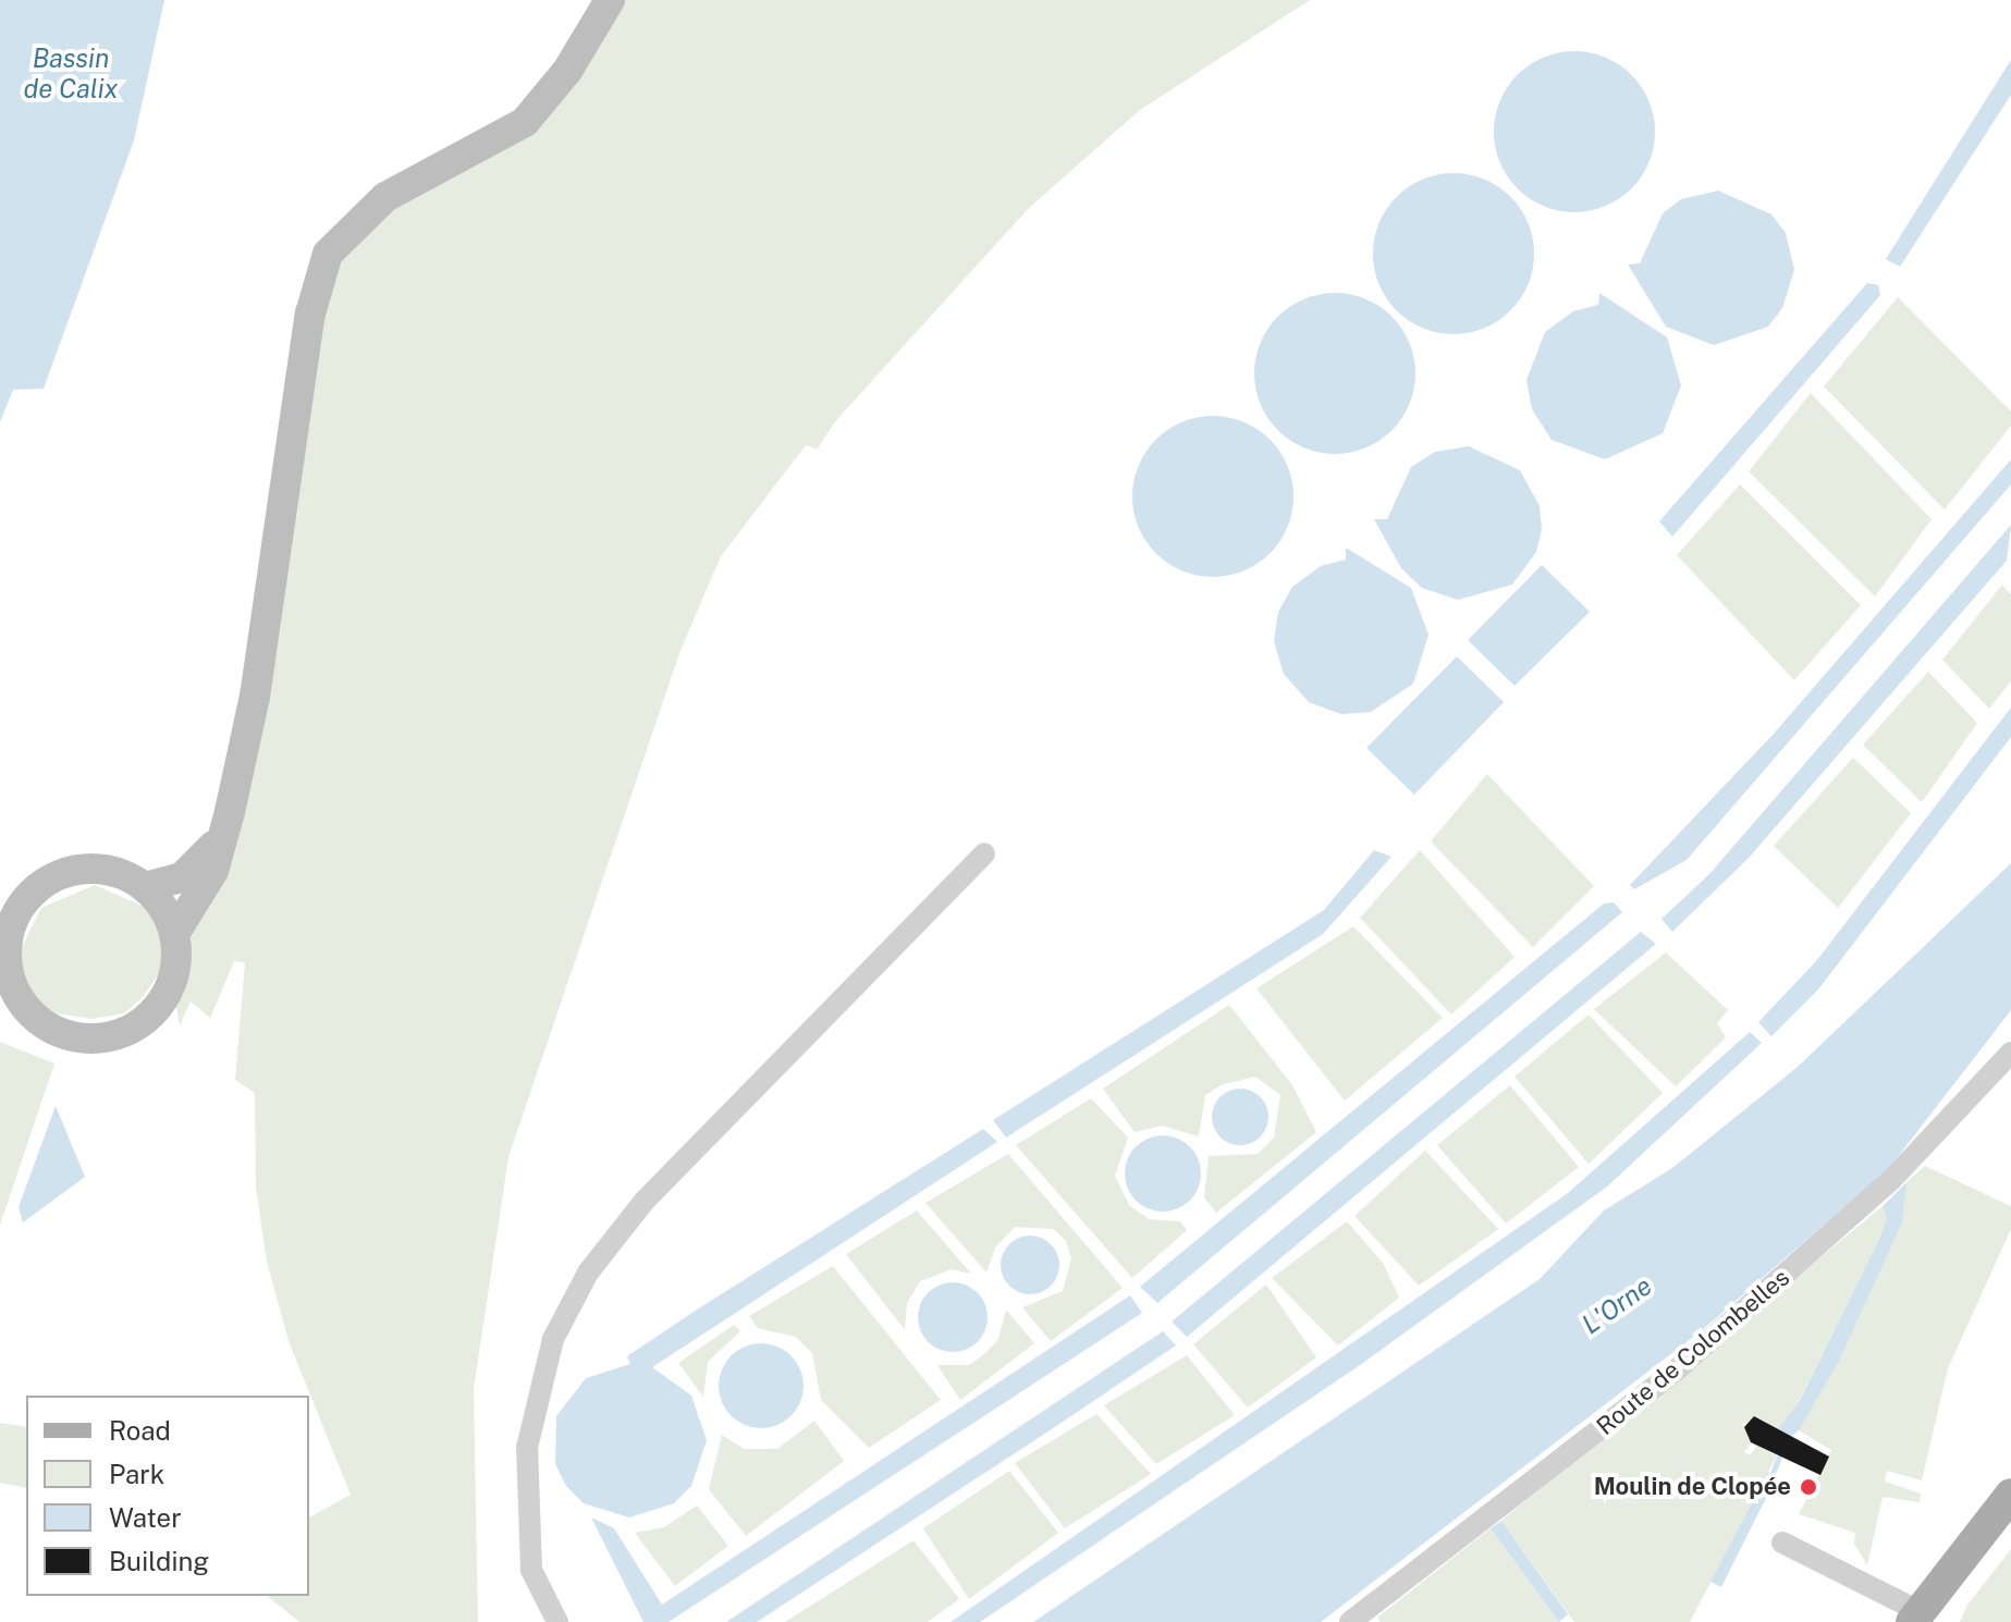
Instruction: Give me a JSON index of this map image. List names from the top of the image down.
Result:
{
  "streets": {
    "street": ["Route de Colombelles"]
  },
  "water": ["Bassin de Calix", "L'Orne"],
  "places": ["Moulin de Clopée"],
  "legend": [
    "Road",
    "Park",
    "Water",
    "Building"
  ]
}
